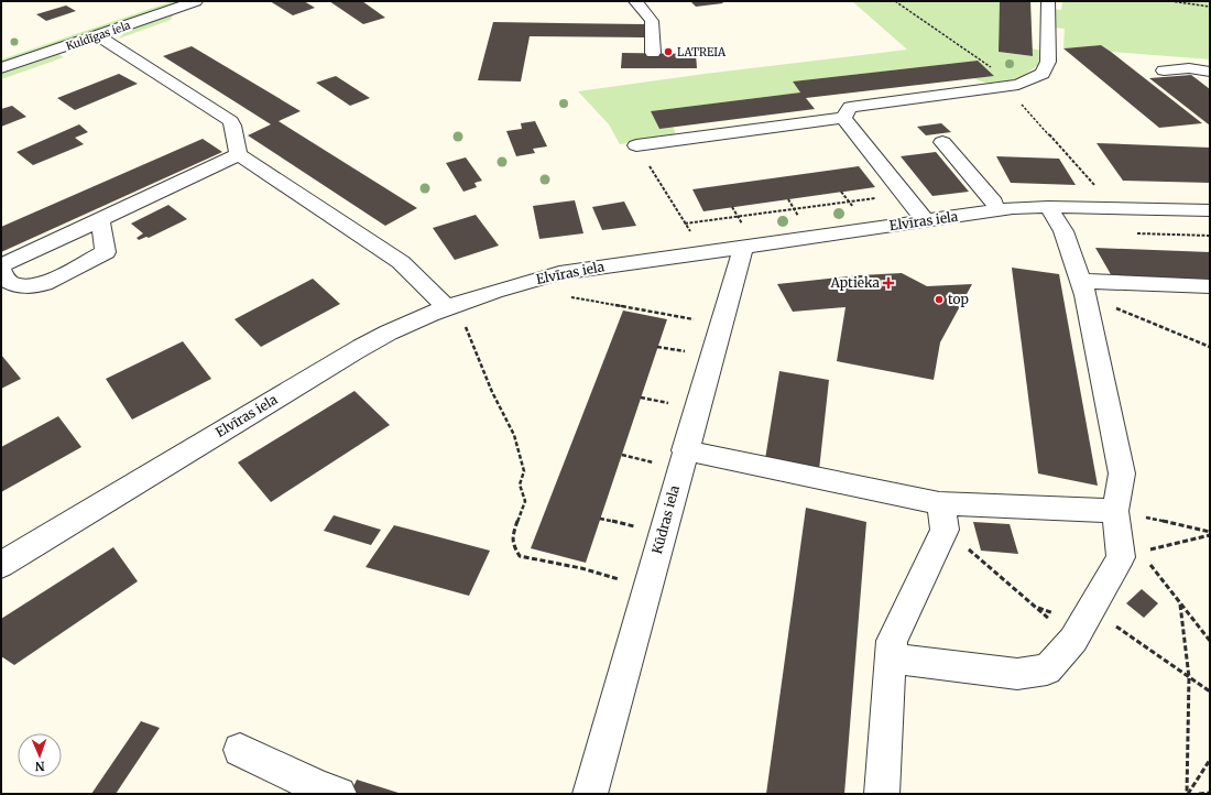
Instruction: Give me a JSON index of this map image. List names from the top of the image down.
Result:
{
  "streets": {
    "street": ["Kuldīgas iela", "Elvīras iela", "Kūdras iela"]
  },
  "crossings": [
    ["Elvīras iela", "Kūdras iela"]
  ],
  "places": {
    "other": ["LATREIA", "top"],
    "health": ["Aptieka"]
  },
  "north": "bottom"
}
